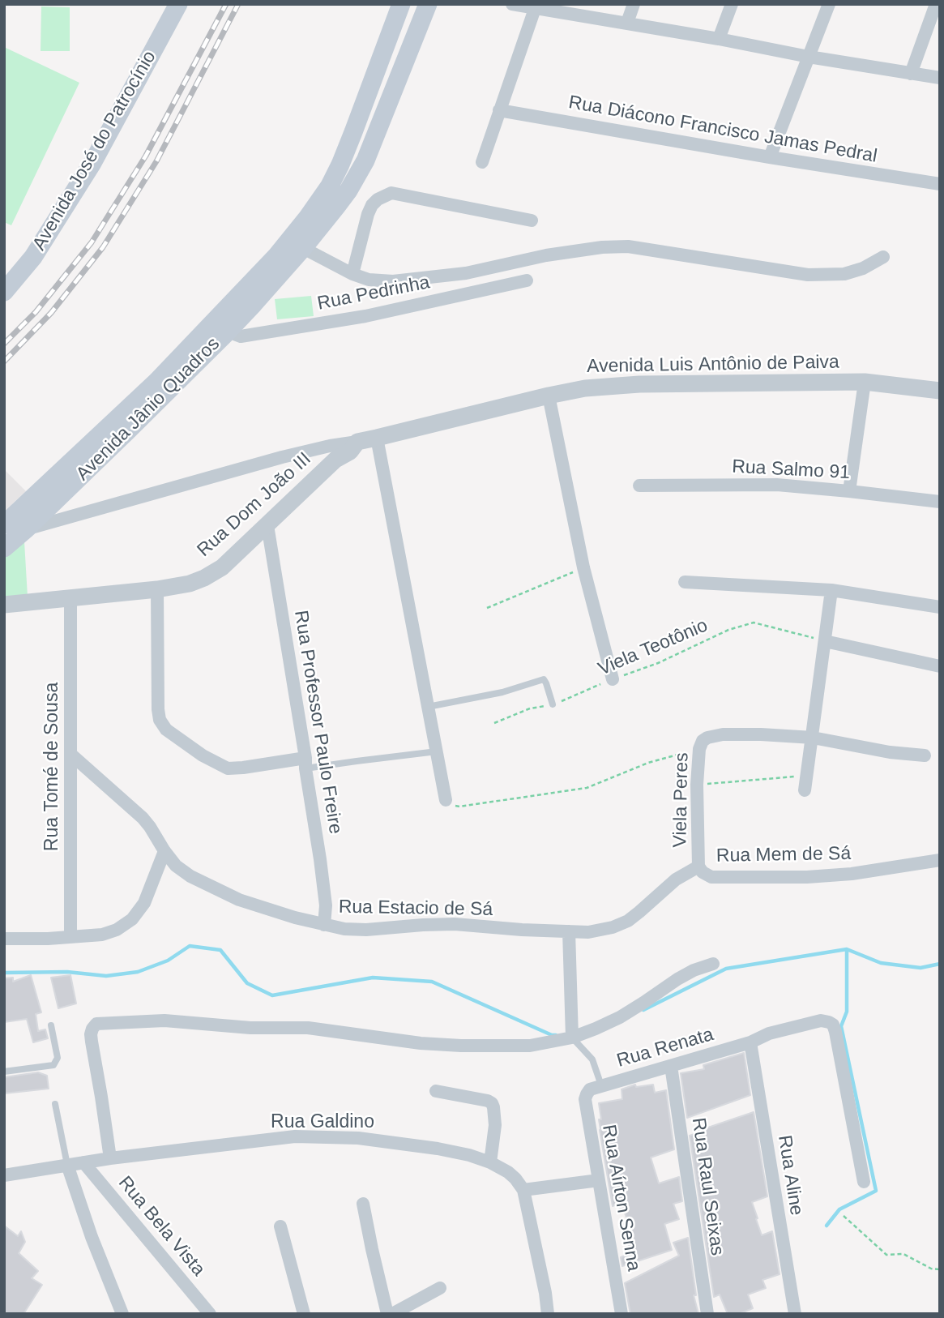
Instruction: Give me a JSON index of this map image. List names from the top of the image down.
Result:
{
  "streets": {
    "main road": ["Avenida José do Patrocínio", "Avenida Jânio Quadros"],
    "street": [
      "Rua Diácono Francisco Jamas Pedral",
      "Rua Pedrinha",
      "Avenida Luis Antônio de Paiva",
      "Rua Salmo 91",
      "Rua Dom João III",
      "Rua Professor Paulo Freire",
      "Rua Tomé de Sousa",
      "Viela Peres",
      "Rua Mem de Sá",
      "Rua Estacio de Sá",
      "Rua Renata",
      "Rua Galdino",
      "Rua Aline",
      "Rua Raul Seixas",
      "Rua Aírton Senna",
      "Rua Bela Vista"
    ],
    "path": ["Viela Teotônio"]
  },
  "crossings": [
    ["Rua Pedrinha", "Avenida Jânio Quadros"],
    ["Avenida Luis Antônio de Paiva", "Rua Dom João III"],
    ["Rua Dom João III", "Rua Professor Paulo Freire"],
    ["Rua Dom João III", "Rua Tomé de Sousa"],
    ["Rua Professor Paulo Freire", "Rua Estacio de Sá"],
    ["Rua Tomé de Sousa", "Rua Estacio de Sá"],
    ["Viela Peres", "Rua Mem de Sá"],
    ["Viela Peres", "Rua Estacio de Sá"],
    ["Rua Mem de Sá", "Rua Estacio de Sá"],
    ["Rua Renata", "Rua Aline"],
    ["Rua Renata", "Rua Raul Seixas"],
    ["Rua Renata", "Rua Aírton Senna"],
    ["Rua Galdino", "Rua Bela Vista"]
  ]
}
